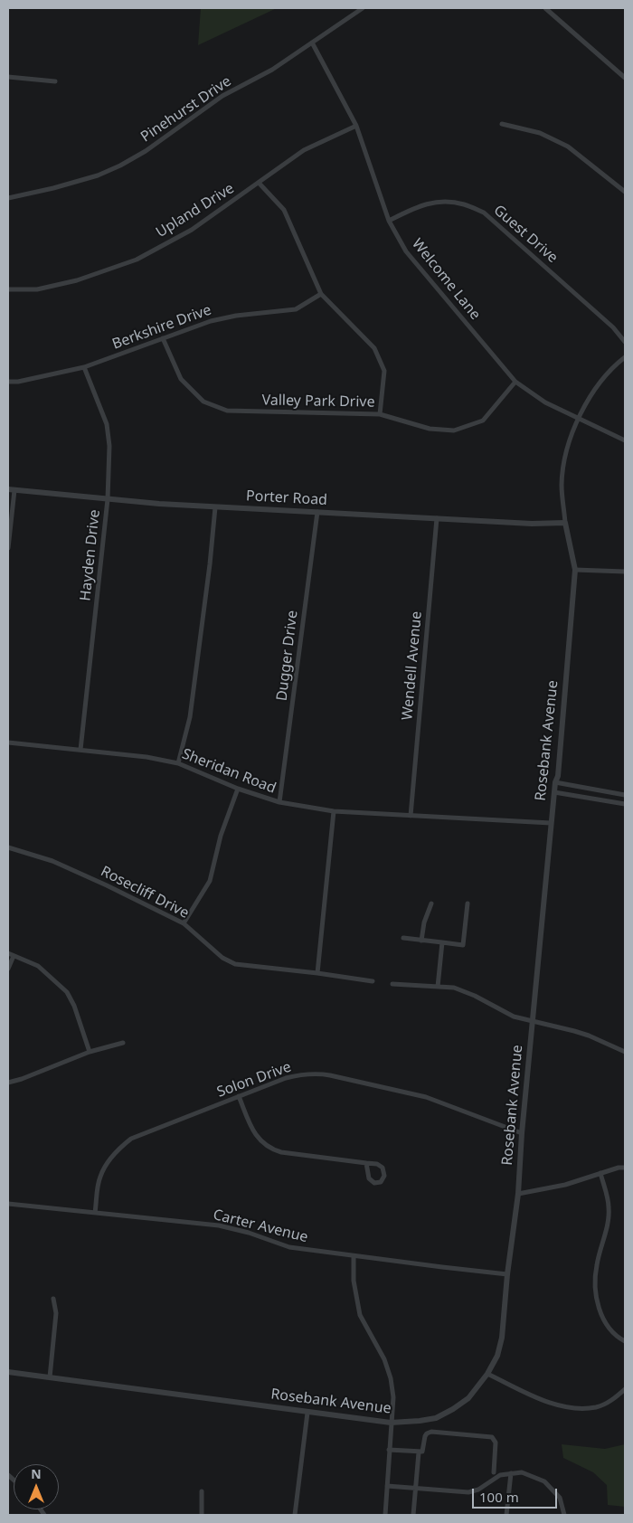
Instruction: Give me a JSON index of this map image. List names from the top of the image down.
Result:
{
  "streets": {
    "street": [
      "Pinehurst Drive",
      "Upland Drive",
      "Guest Drive",
      "Welcome Lane",
      "Berkshire Drive",
      "Valley Park Drive",
      "Porter Road",
      "Hayden Drive",
      "Dugger Drive",
      "Wendell Avenue",
      "Rosebank Avenue",
      "Sheridan Road",
      "Rosecliff Drive",
      "Solon Drive",
      "Carter Avenue"
    ]
  },
  "crossings": [
    ["Pinehurst Drive", "Welcome Lane"],
    ["Upland Drive", "Welcome Lane"],
    ["Guest Drive", "Welcome Lane"],
    ["Welcome Lane", "Valley Park Drive"],
    ["Welcome Lane", "Rosebank Avenue"],
    ["Berkshire Drive", "Valley Park Drive"],
    ["Berkshire Drive", "Hayden Drive"],
    ["Porter Road", "Hayden Drive"],
    ["Porter Road", "Dugger Drive"],
    ["Porter Road", "Wendell Avenue"],
    ["Porter Road", "Rosebank Avenue"],
    ["Hayden Drive", "Sheridan Road"],
    ["Dugger Drive", "Sheridan Road"],
    ["Wendell Avenue", "Sheridan Road"],
    ["Rosebank Avenue", "Sheridan Road"],
    ["Rosebank Avenue", "Solon Drive"],
    ["Rosebank Avenue", "Carter Avenue"],
    ["Solon Drive", "Carter Avenue"]
  ],
  "scale_bar": "100 m",
  "north": "top"
}
